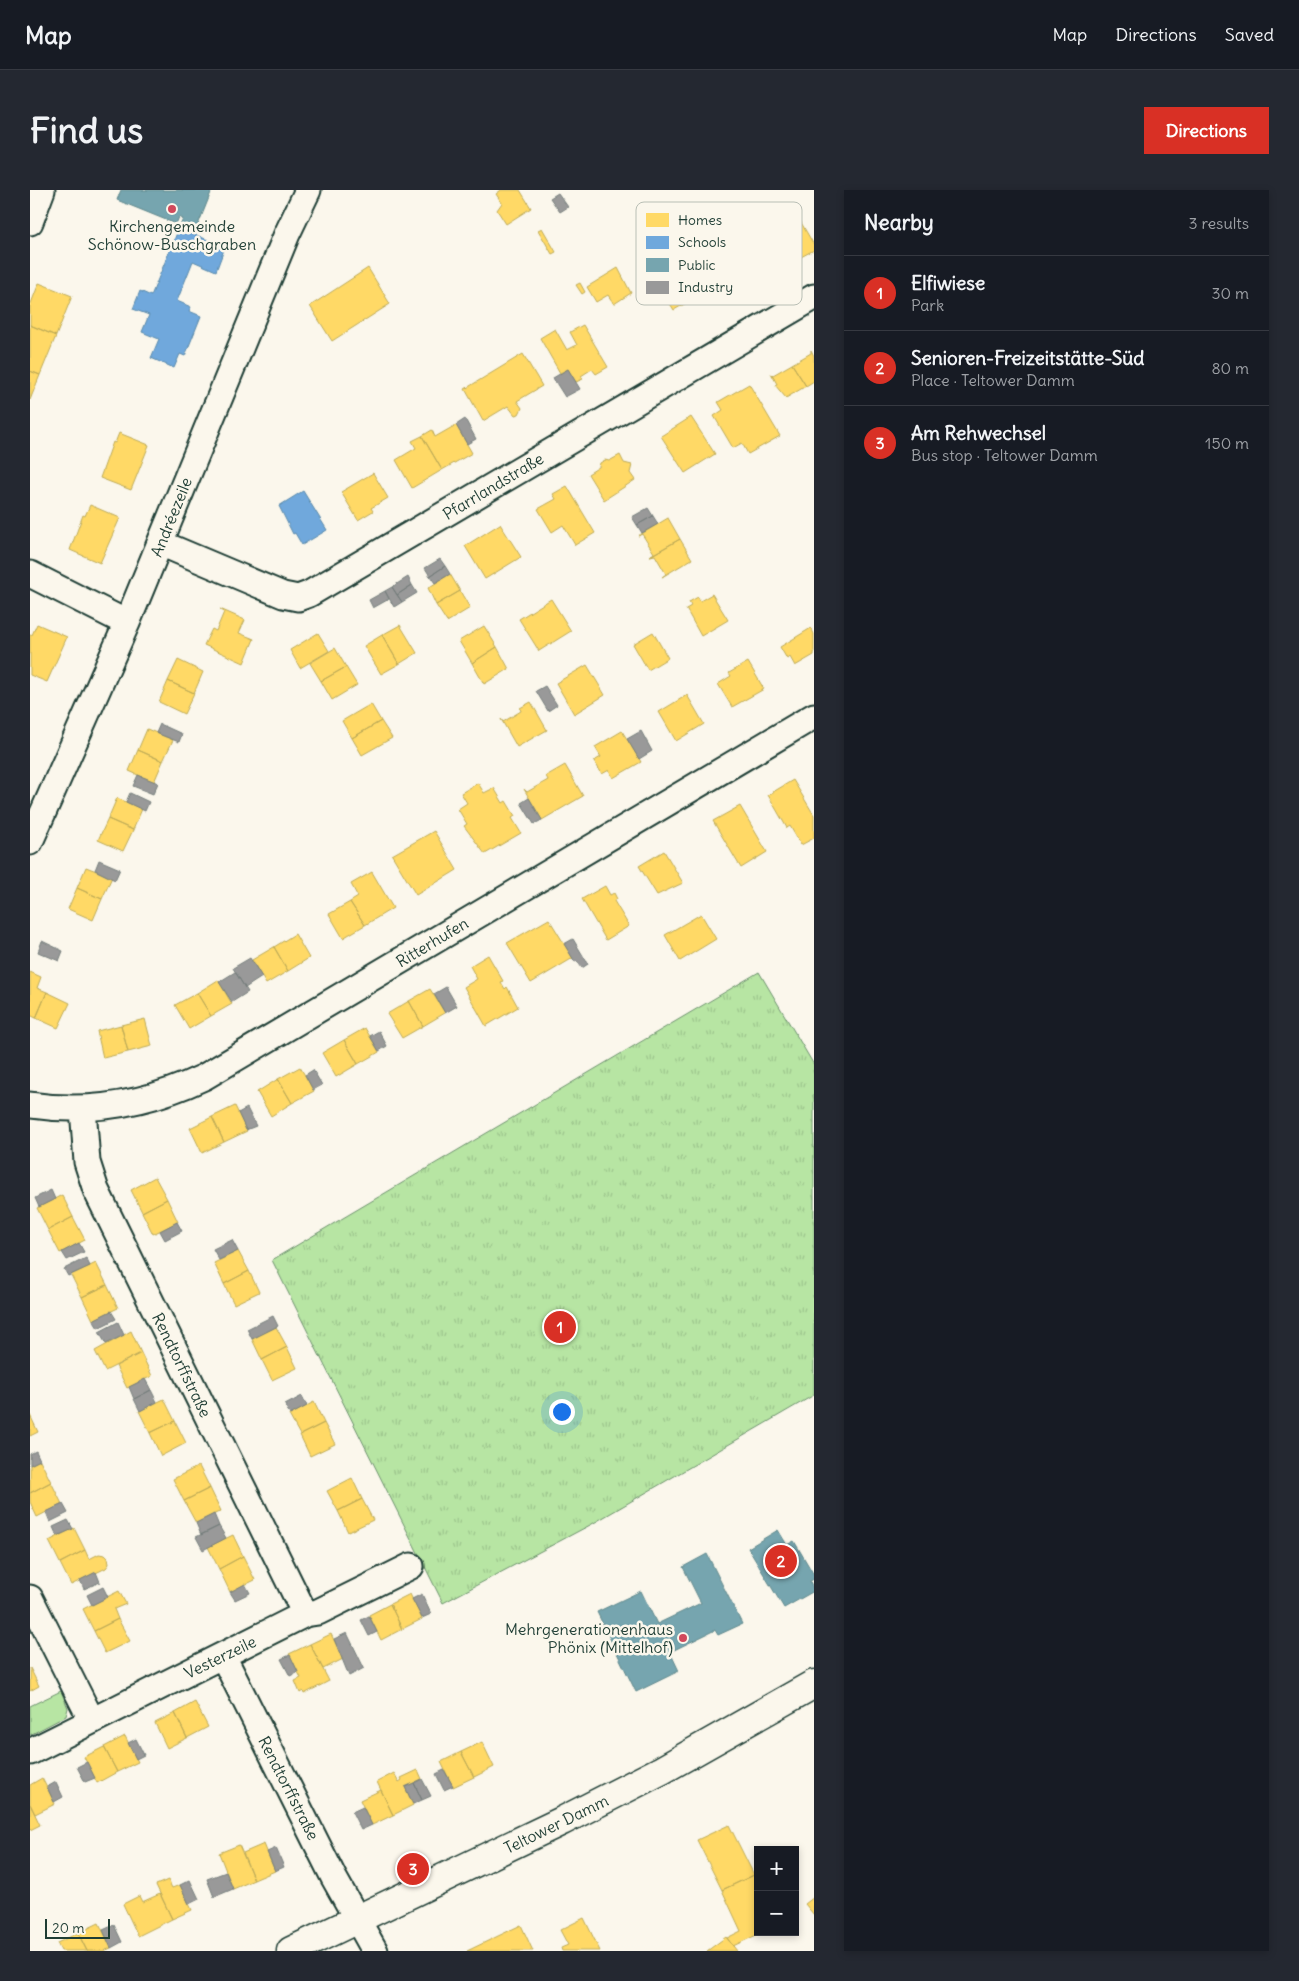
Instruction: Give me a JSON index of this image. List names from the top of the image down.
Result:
{
  "streets": {
    "main road": ["Teltower Damm"],
    "street": [
      "Pfarrlandstraße",
      "Andréezeile",
      "Ritterhufen",
      "Rendtorffstraße",
      "Vesterzeile"
    ]
  },
  "crossings": [
    ["Pfarrlandstraße", "Andréezeile"],
    ["Ritterhufen", "Rendtorffstraße"],
    ["Rendtorffstraße", "Vesterzeile"],
    ["Rendtorffstraße", "Teltower Damm"]
  ],
  "places": ["Kirchengemeinde Schönow-Buschgraben", "Mehrgenerationenhaus Phönix (Mittelhof)"],
  "legend": [
    "Homes",
    "Schools",
    "Public",
    "Industry"
  ],
  "scale_bar": "20 m",
  "page": {
    "header": "Map",
    "nav": ["Map", "Directions", "Saved"],
    "buttons": "Directions",
    "title": "Find us",
    "heading": ["Nearby", "3 results"],
    "list": [
      {
        "mark": "1",
        "name": "Elfiwiese",
        "note": "Park",
        "value": "30 m"
      },
      {
        "mark": "2",
        "name": "Senioren-Freizeitstätte-Süd",
        "note": "Place · Teltower Damm",
        "value": "80 m"
      },
      {
        "mark": "3",
        "name": "Am Rehwechsel",
        "note": "Bus stop · Teltower Damm",
        "value": "150 m"
      }
    ],
    "pins": ["1", "2", "3"],
    "map_buttons": ["+", "−"],
    "scale": "20 m"
  }
}
